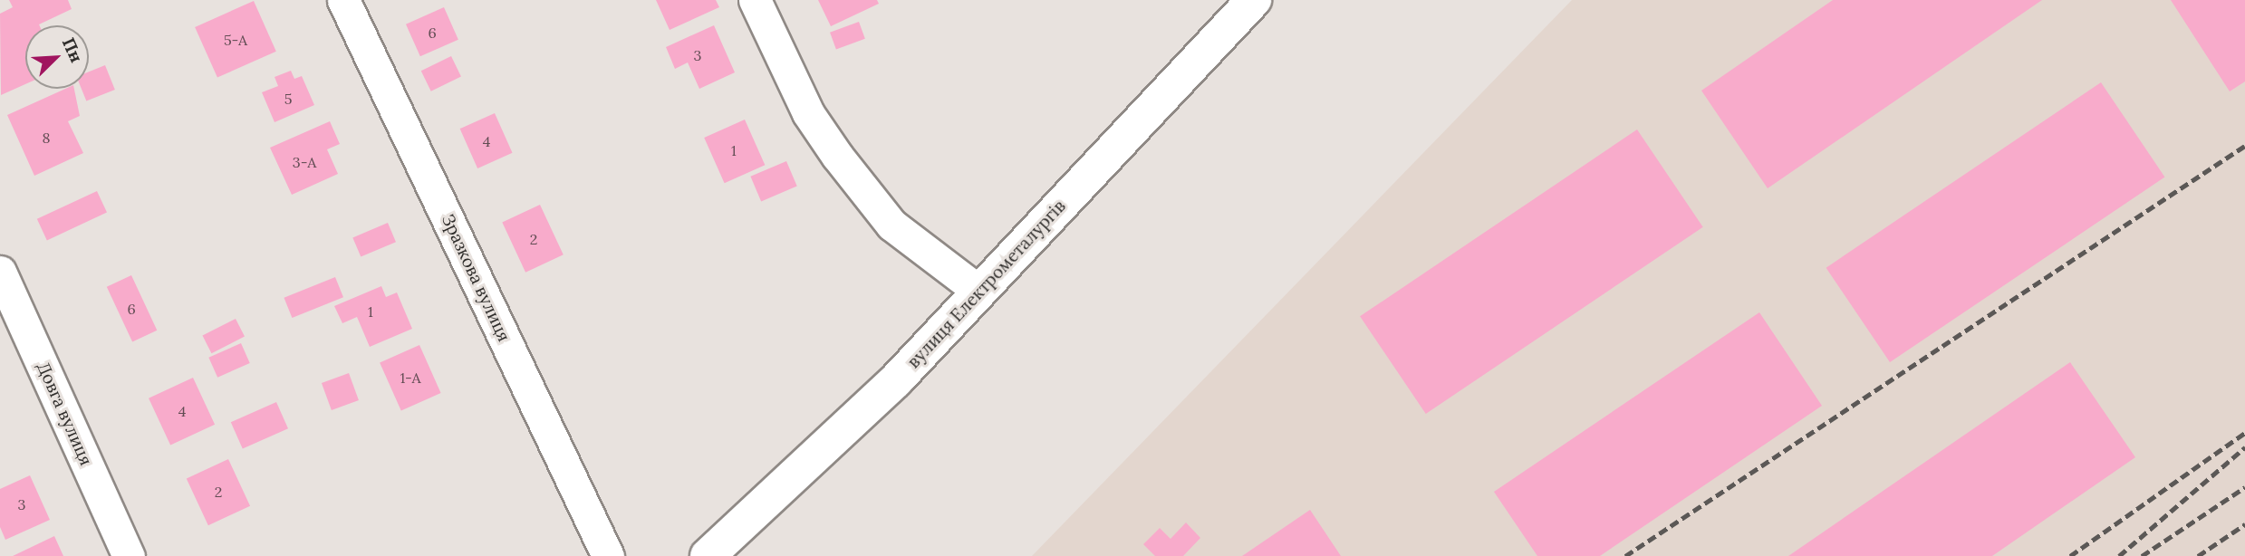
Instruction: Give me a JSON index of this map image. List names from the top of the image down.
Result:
{
  "streets": {
    "main road": ["вулиця Електрометалургів"],
    "street": ["Зразкова вулиця", "Довга вулиця"]
  },
  "house_numbers": [
    "6",
    "5-А",
    "3",
    "5",
    "8",
    "4",
    "1",
    "3-А",
    "2",
    "6",
    "1",
    "1-А",
    "4",
    "2",
    "3"
  ],
  "north": "top right"
}
